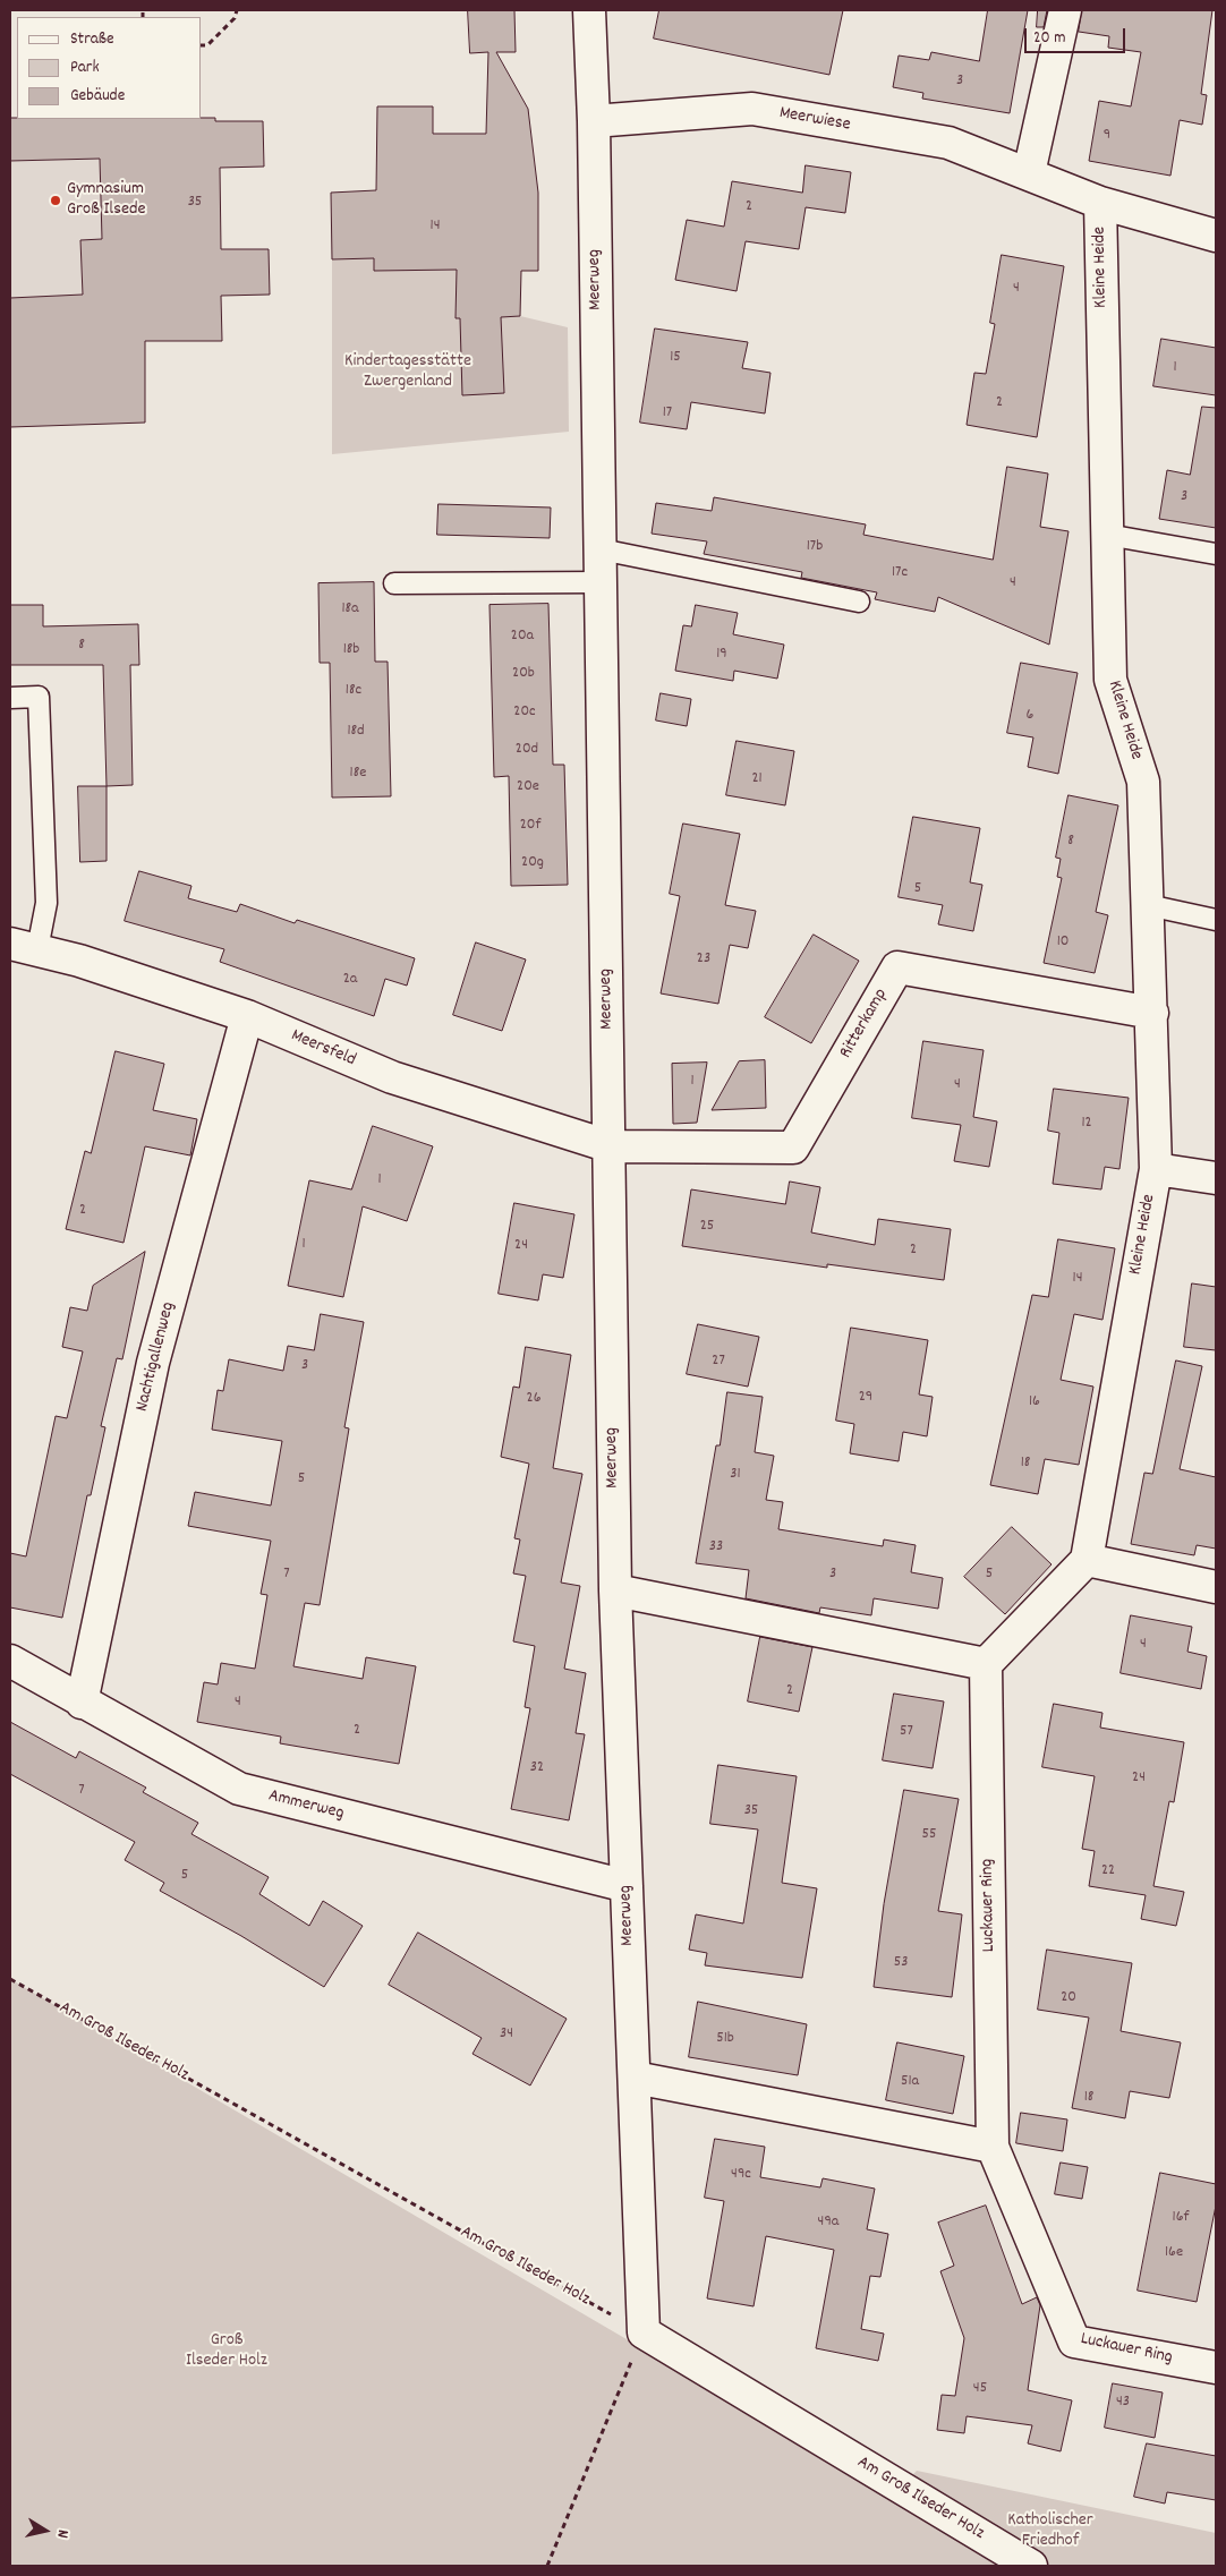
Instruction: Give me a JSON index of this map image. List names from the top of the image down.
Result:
{
  "streets": {
    "street": [
      "Meerwiese",
      "Kleine Heide",
      "Meerweg",
      "Ritterkamp",
      "Meersfeld",
      "Nachtigallenweg",
      "Ammerweg",
      "Luckauer Ring",
      "Am Groß Ilseder Holz"
    ]
  },
  "crossings": [
    ["Meerwiese", "Kleine Heide"],
    ["Meerwiese", "Meerweg"],
    ["Kleine Heide", "Ritterkamp"],
    ["Meerweg", "Ritterkamp"],
    ["Meerweg", "Meersfeld"],
    ["Meerweg", "Ammerweg"],
    ["Meerweg", "Am Groß Ilseder Holz"],
    ["Ritterkamp", "Meersfeld"],
    ["Meersfeld", "Nachtigallenweg"],
    ["Nachtigallenweg", "Ammerweg"]
  ],
  "parks": ["Kindertagesstätte Zwergenland", "Groß Ilseder Holz", "Katholischer Friedhof"],
  "places": ["Gymnasium Groß Ilsede"],
  "house_numbers": [
    "3",
    "9",
    "35",
    "2",
    "14",
    "4",
    "15",
    "1",
    "2",
    "17",
    "3",
    "17b",
    "17c",
    "4",
    "18a",
    "20a",
    "8",
    "18b",
    "19",
    "20b",
    "18c",
    "20c",
    "6",
    "18d",
    "20d",
    "18e",
    "21",
    "20e",
    "20f",
    "8",
    "20g",
    "5",
    "10",
    "23",
    "2a",
    "1",
    "4",
    "12",
    "1",
    "2",
    "25",
    "1",
    "24",
    "2",
    "14",
    "27",
    "3",
    "29",
    "26",
    "16",
    "18",
    "31",
    "5",
    "33",
    "7",
    "3",
    "5",
    "4",
    "2",
    "4",
    "2",
    "57",
    "32",
    "24",
    "7",
    "35",
    "55",
    "22",
    "5",
    "53",
    "20",
    "34",
    "51b",
    "51a",
    "18",
    "49c",
    "16f",
    "49a",
    "16e",
    "45",
    "43"
  ],
  "legend": ["Straße", "Park", "Gebäude"],
  "scale_bar": "20 m",
  "north": "right"
}
